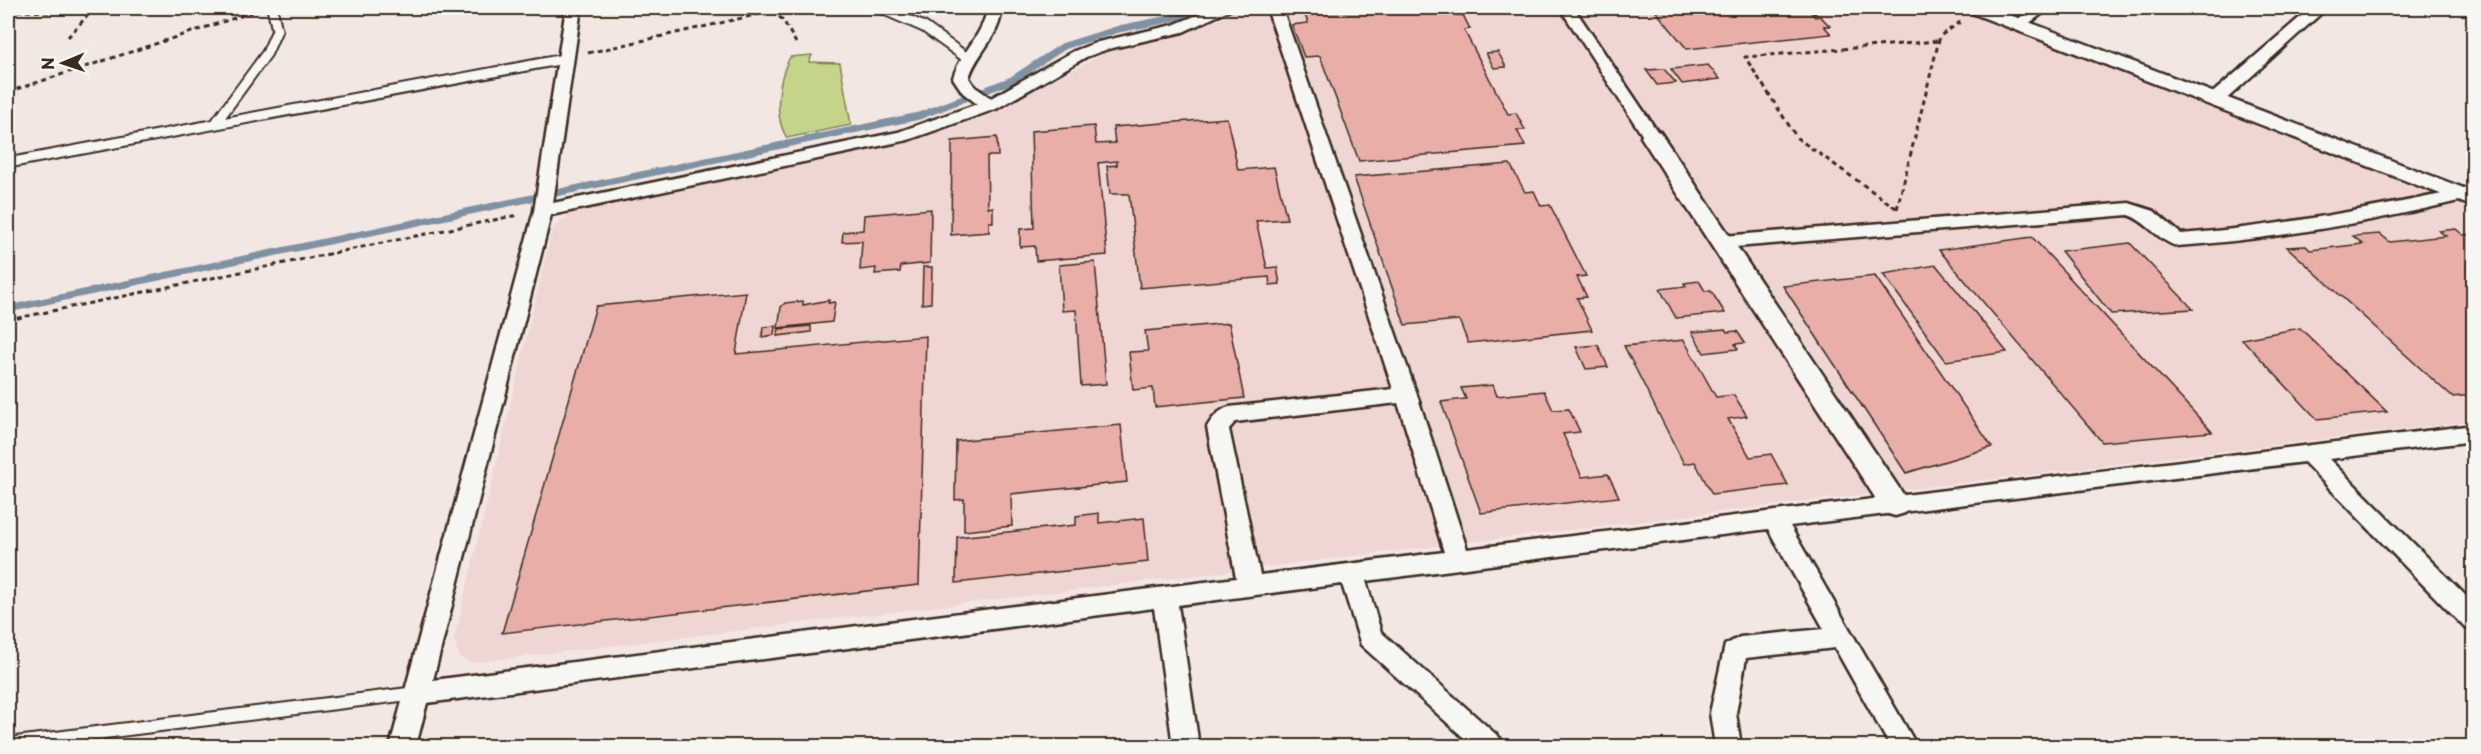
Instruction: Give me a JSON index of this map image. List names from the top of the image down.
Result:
{
  "north": "left"
}
